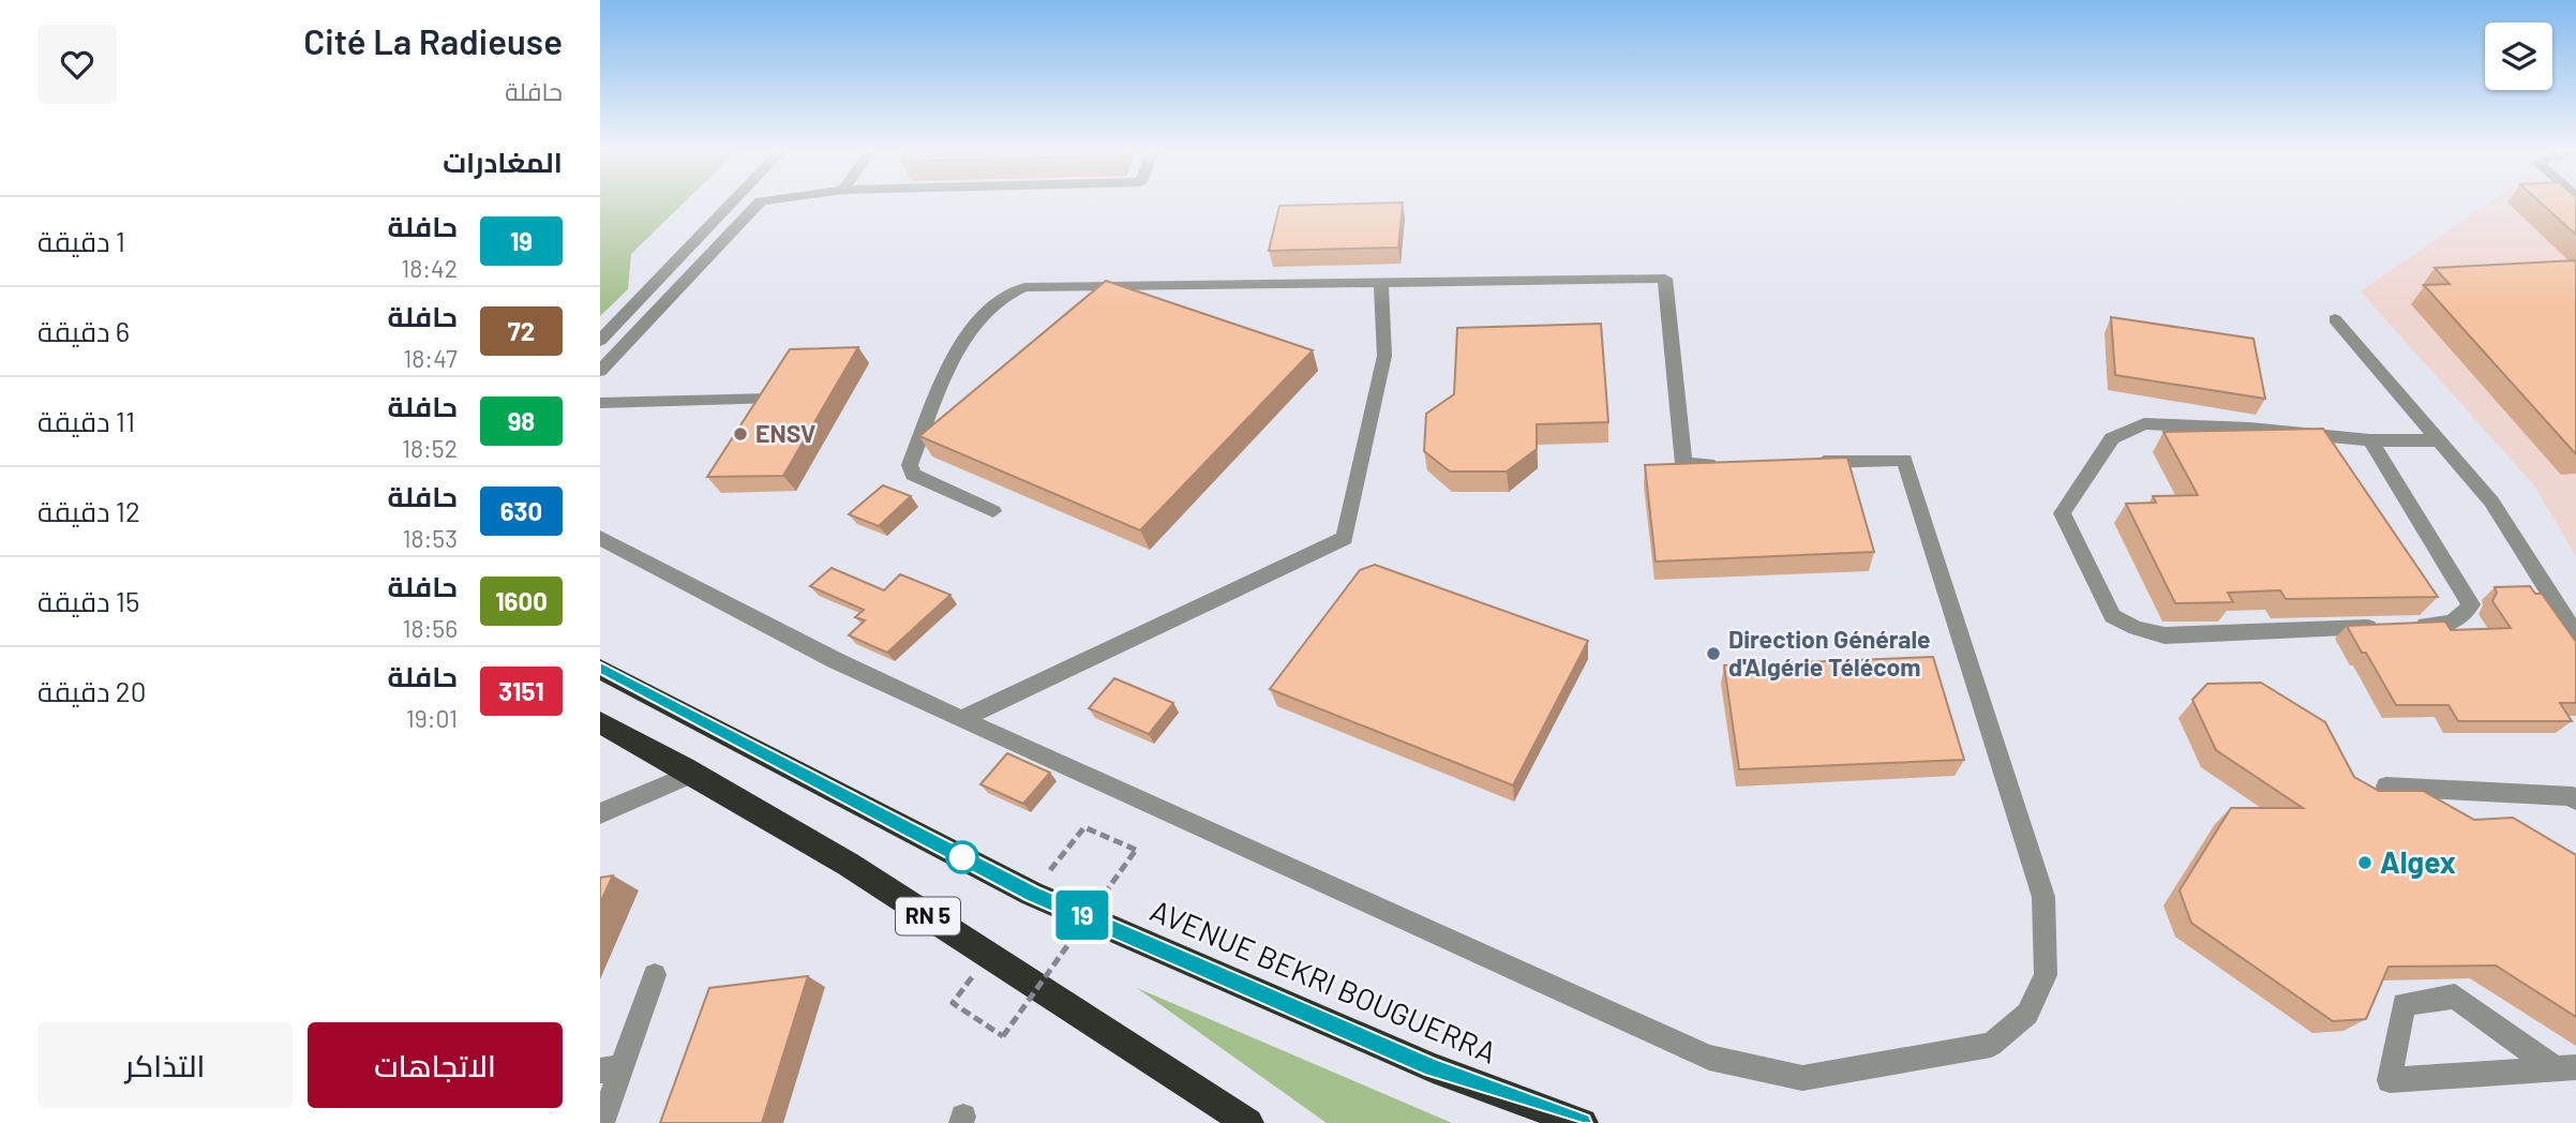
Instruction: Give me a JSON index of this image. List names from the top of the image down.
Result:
{
  "streets": {
    "highway": ["RN 5", "AVENUE BEKRI BOUGUERRA"]
  },
  "places": ["ENSV", "Direction Générale d'Algérie Télécom", "Algex"],
  "lines": ["bus line 19"],
  "page": {
    "on_map": "19",
    "heading": [
      ["Cité La Radieuse", "حافلة"],
      "المغادرات"
    ],
    "list": [
      {
        "mark": "19",
        "name": "حافلة",
        "note": "18:42",
        "value": "1 دقيقة"
      },
      {
        "mark": "72",
        "name": "حافلة",
        "note": "18:47",
        "value": "6 دقيقة"
      },
      {
        "mark": "98",
        "name": "حافلة",
        "note": "18:52",
        "value": "11 دقيقة"
      },
      {
        "mark": "630",
        "name": "حافلة",
        "note": "18:53",
        "value": "12 دقيقة"
      },
      {
        "mark": "1600",
        "name": "حافلة",
        "note": "18:56",
        "value": "15 دقيقة"
      },
      {
        "mark": "3151",
        "name": "حافلة",
        "note": "19:01",
        "value": "20 دقيقة"
      }
    ],
    "buttons": ["الاتجاهات", "التذاكر"]
  }
}
